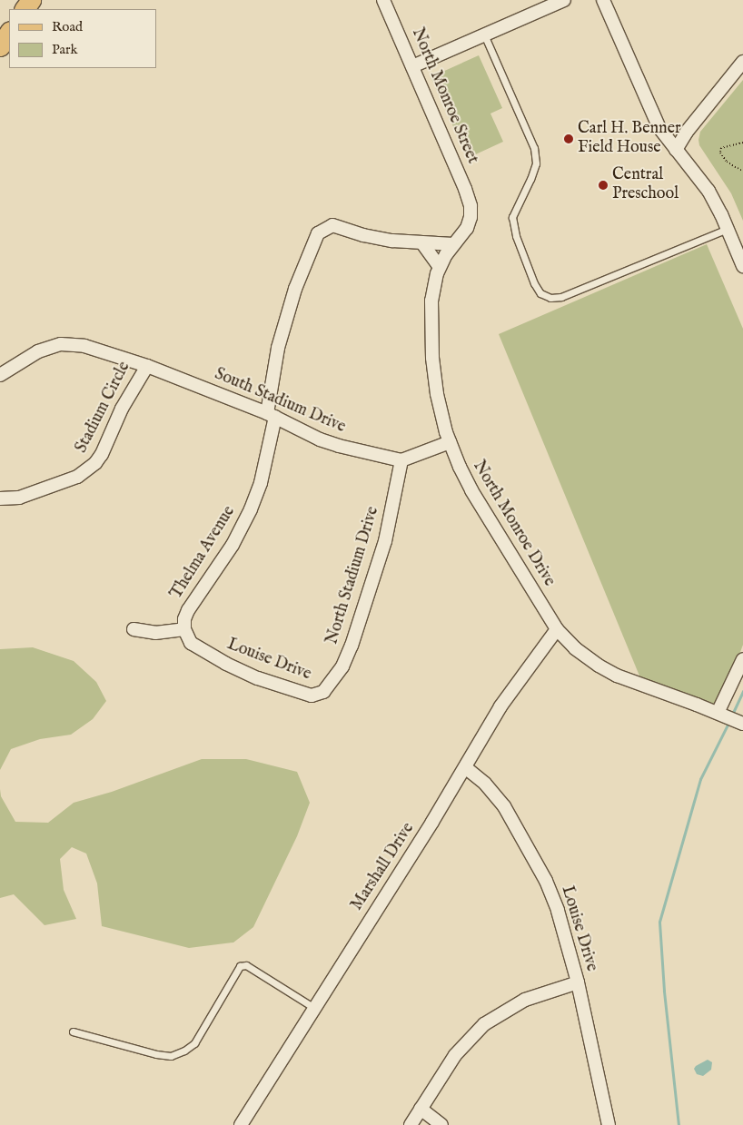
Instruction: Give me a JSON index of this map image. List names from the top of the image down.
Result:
{
  "streets": {
    "street": [
      "North Monroe Street",
      "South Stadium Drive",
      "Stadium Circle",
      "North Monroe Drive",
      "Thelma Avenue",
      "North Stadium Drive",
      "Louise Drive",
      "Marshall Drive"
    ]
  },
  "crossings": [
    ["North Monroe Street", "North Monroe Drive"],
    ["South Stadium Drive", "Stadium Circle"],
    ["South Stadium Drive", "Thelma Avenue"],
    ["South Stadium Drive", "North Stadium Drive"],
    ["North Monroe Drive", "Marshall Drive"],
    ["Thelma Avenue", "Louise Drive"],
    ["North Stadium Drive", "Louise Drive"],
    ["Louise Drive", "Marshall Drive"]
  ],
  "places": ["Carl H. Benner Field House", "Central Preschool"],
  "legend": ["Road", "Park"]
}
